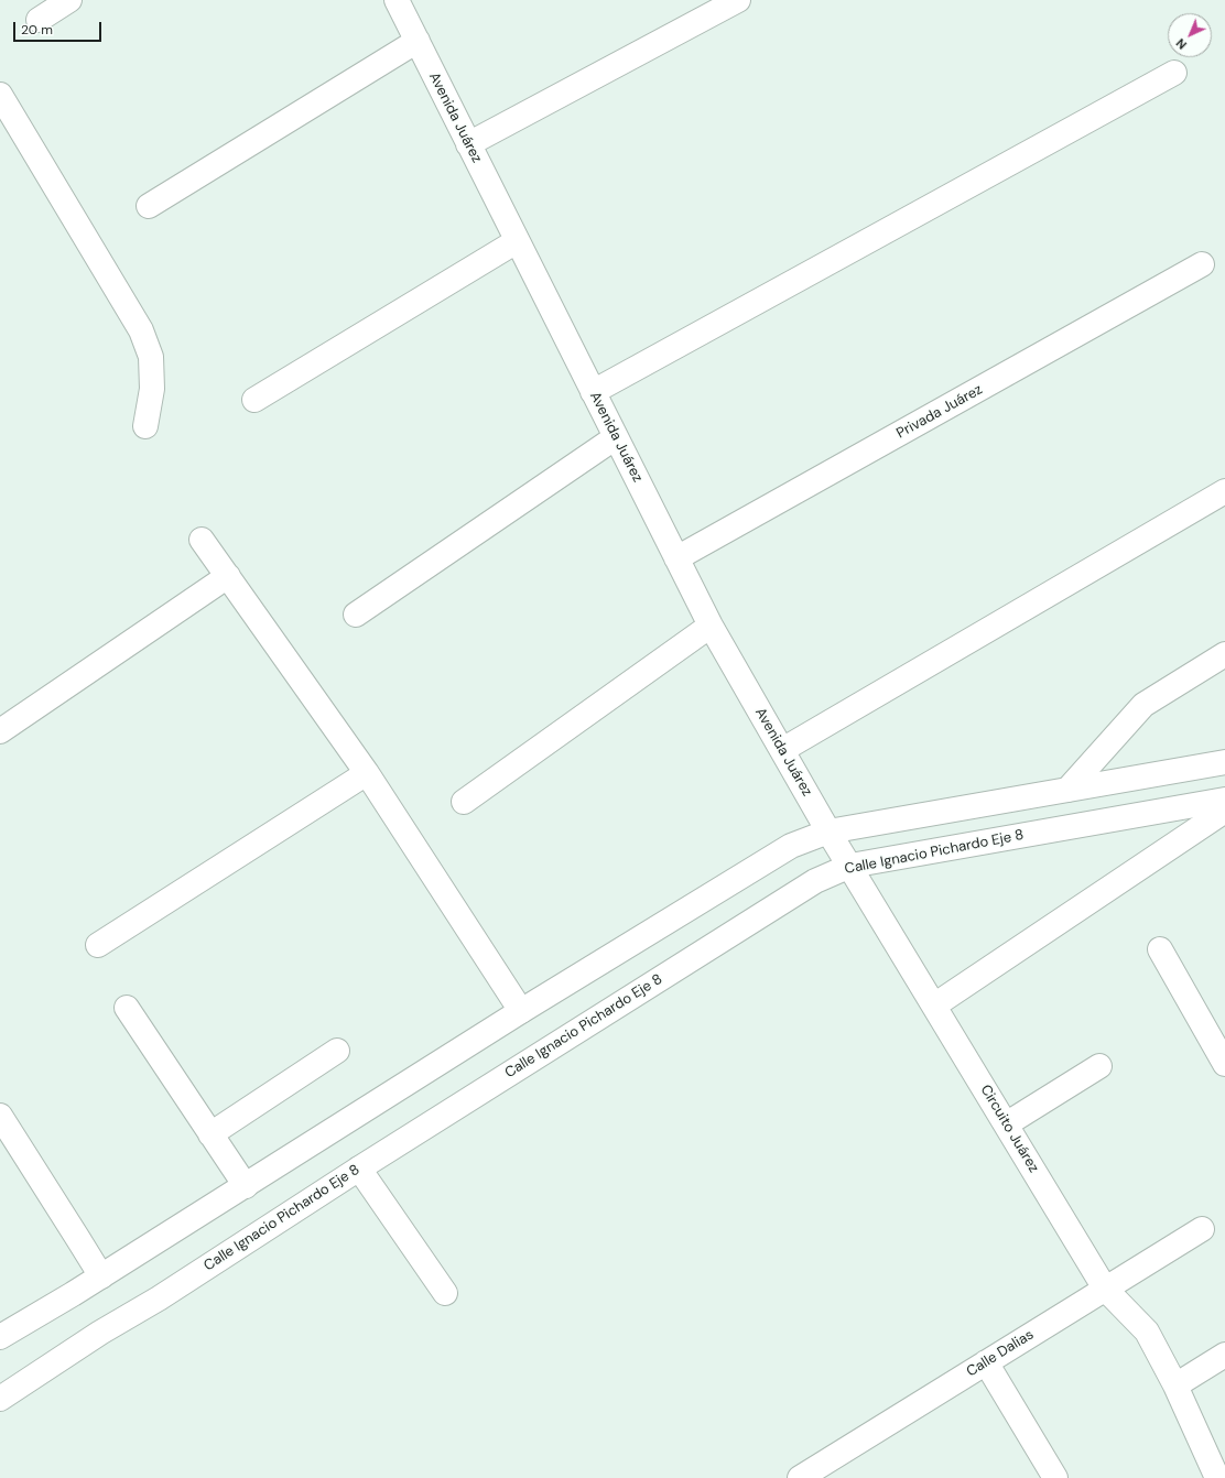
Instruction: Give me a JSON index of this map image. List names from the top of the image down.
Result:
{
  "streets": {
    "street": [
      "Avenida Juárez",
      "Privada Juárez",
      "Calle Ignacio Pichardo Eje 8",
      "Circuito Juárez",
      "Calle Dalias"
    ]
  },
  "crossings": [
    ["Avenida Juárez", "Privada Juárez"],
    ["Avenida Juárez", "Calle Ignacio Pichardo Eje 8"],
    ["Avenida Juárez", "Circuito Juárez"],
    ["Calle Ignacio Pichardo Eje 8", "Circuito Juárez"],
    ["Circuito Juárez", "Calle Dalias"]
  ],
  "scale_bar": "20 m",
  "north": "bottom left"
}
